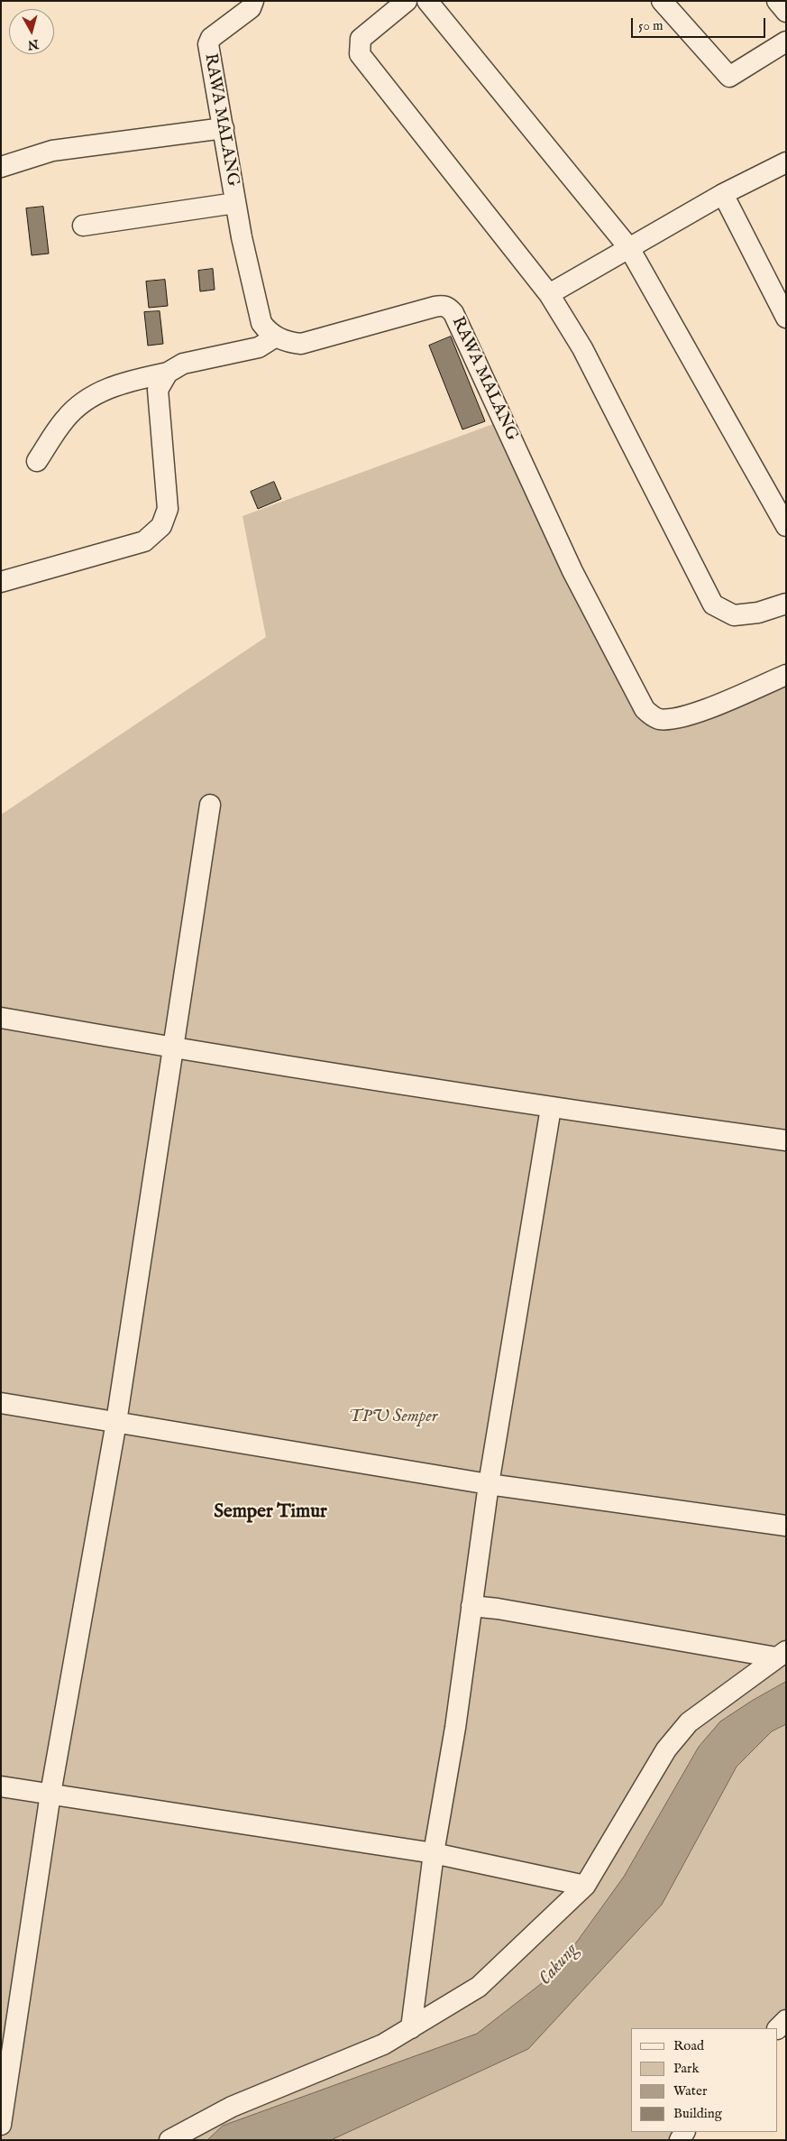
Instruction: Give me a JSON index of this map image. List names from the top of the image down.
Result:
{
  "streets": {
    "street": ["RAWA MALANG"]
  },
  "districts": ["Semper Timur"],
  "water": ["Cakung"],
  "parks": ["TPU Semper"],
  "legend": [
    "Road",
    "Park",
    "Water",
    "Building"
  ],
  "scale_bar": "50 m",
  "north": "bottom"
}
